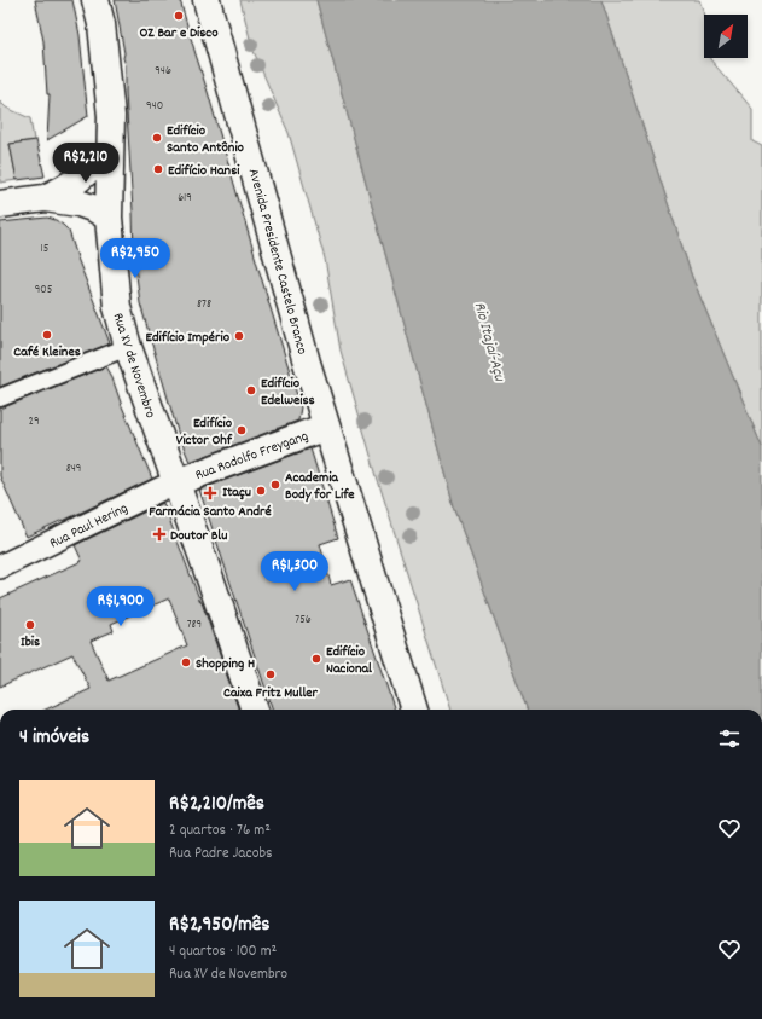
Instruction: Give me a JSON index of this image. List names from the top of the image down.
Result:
{
  "streets": {
    "street": [
      "Avenida Presidente Castelo Branco",
      "Rua XV de Novembro",
      "Rua Rodolfo Freygang",
      "Rua Paul Hering"
    ]
  },
  "crossings": [
    ["Avenida Presidente Castelo Branco", "Rua Rodolfo Freygang"],
    ["Rua XV de Novembro", "Rua Rodolfo Freygang"],
    ["Rua XV de Novembro", "Rua Paul Hering"],
    ["Rua Rodolfo Freygang", "Rua Paul Hering"]
  ],
  "water": ["Rio Itajaí-Açu"],
  "places": {
    "other": [
      "OZ Bar e Disco",
      "Edifício Santo Antônio",
      "Edifício Hansi",
      "Café Kleines",
      "Edifício Império",
      "Edifício Edelweiss",
      "Edifício Victor Ohf",
      "Academia Body for Life",
      "Itaçu",
      "Ibis",
      "Edifício Nacional",
      "Shopping H",
      "Caixa Fritz Muller"
    ],
    "health": ["Farmácia Santo André", "Doutor Blu"]
  },
  "house_numbers": [
    "946",
    "940",
    "619",
    "15",
    "905",
    "878",
    "29",
    "849",
    "756",
    "789"
  ],
  "north": "top right",
  "page": {
    "price": [
      "R$2,210",
      "R$2,950",
      "R$1,300",
      "R$1,900"
    ],
    "heading": "4 imóveis",
    "list": [
      {
        "name": "R$2,210/mês",
        "note": "2 quartos · 76 m² · Rua Padre Jacobs"
      },
      {
        "name": "R$2,950/mês",
        "note": "4 quartos · 100 m² · Rua XV de Novembro"
      }
    ]
  }
}
